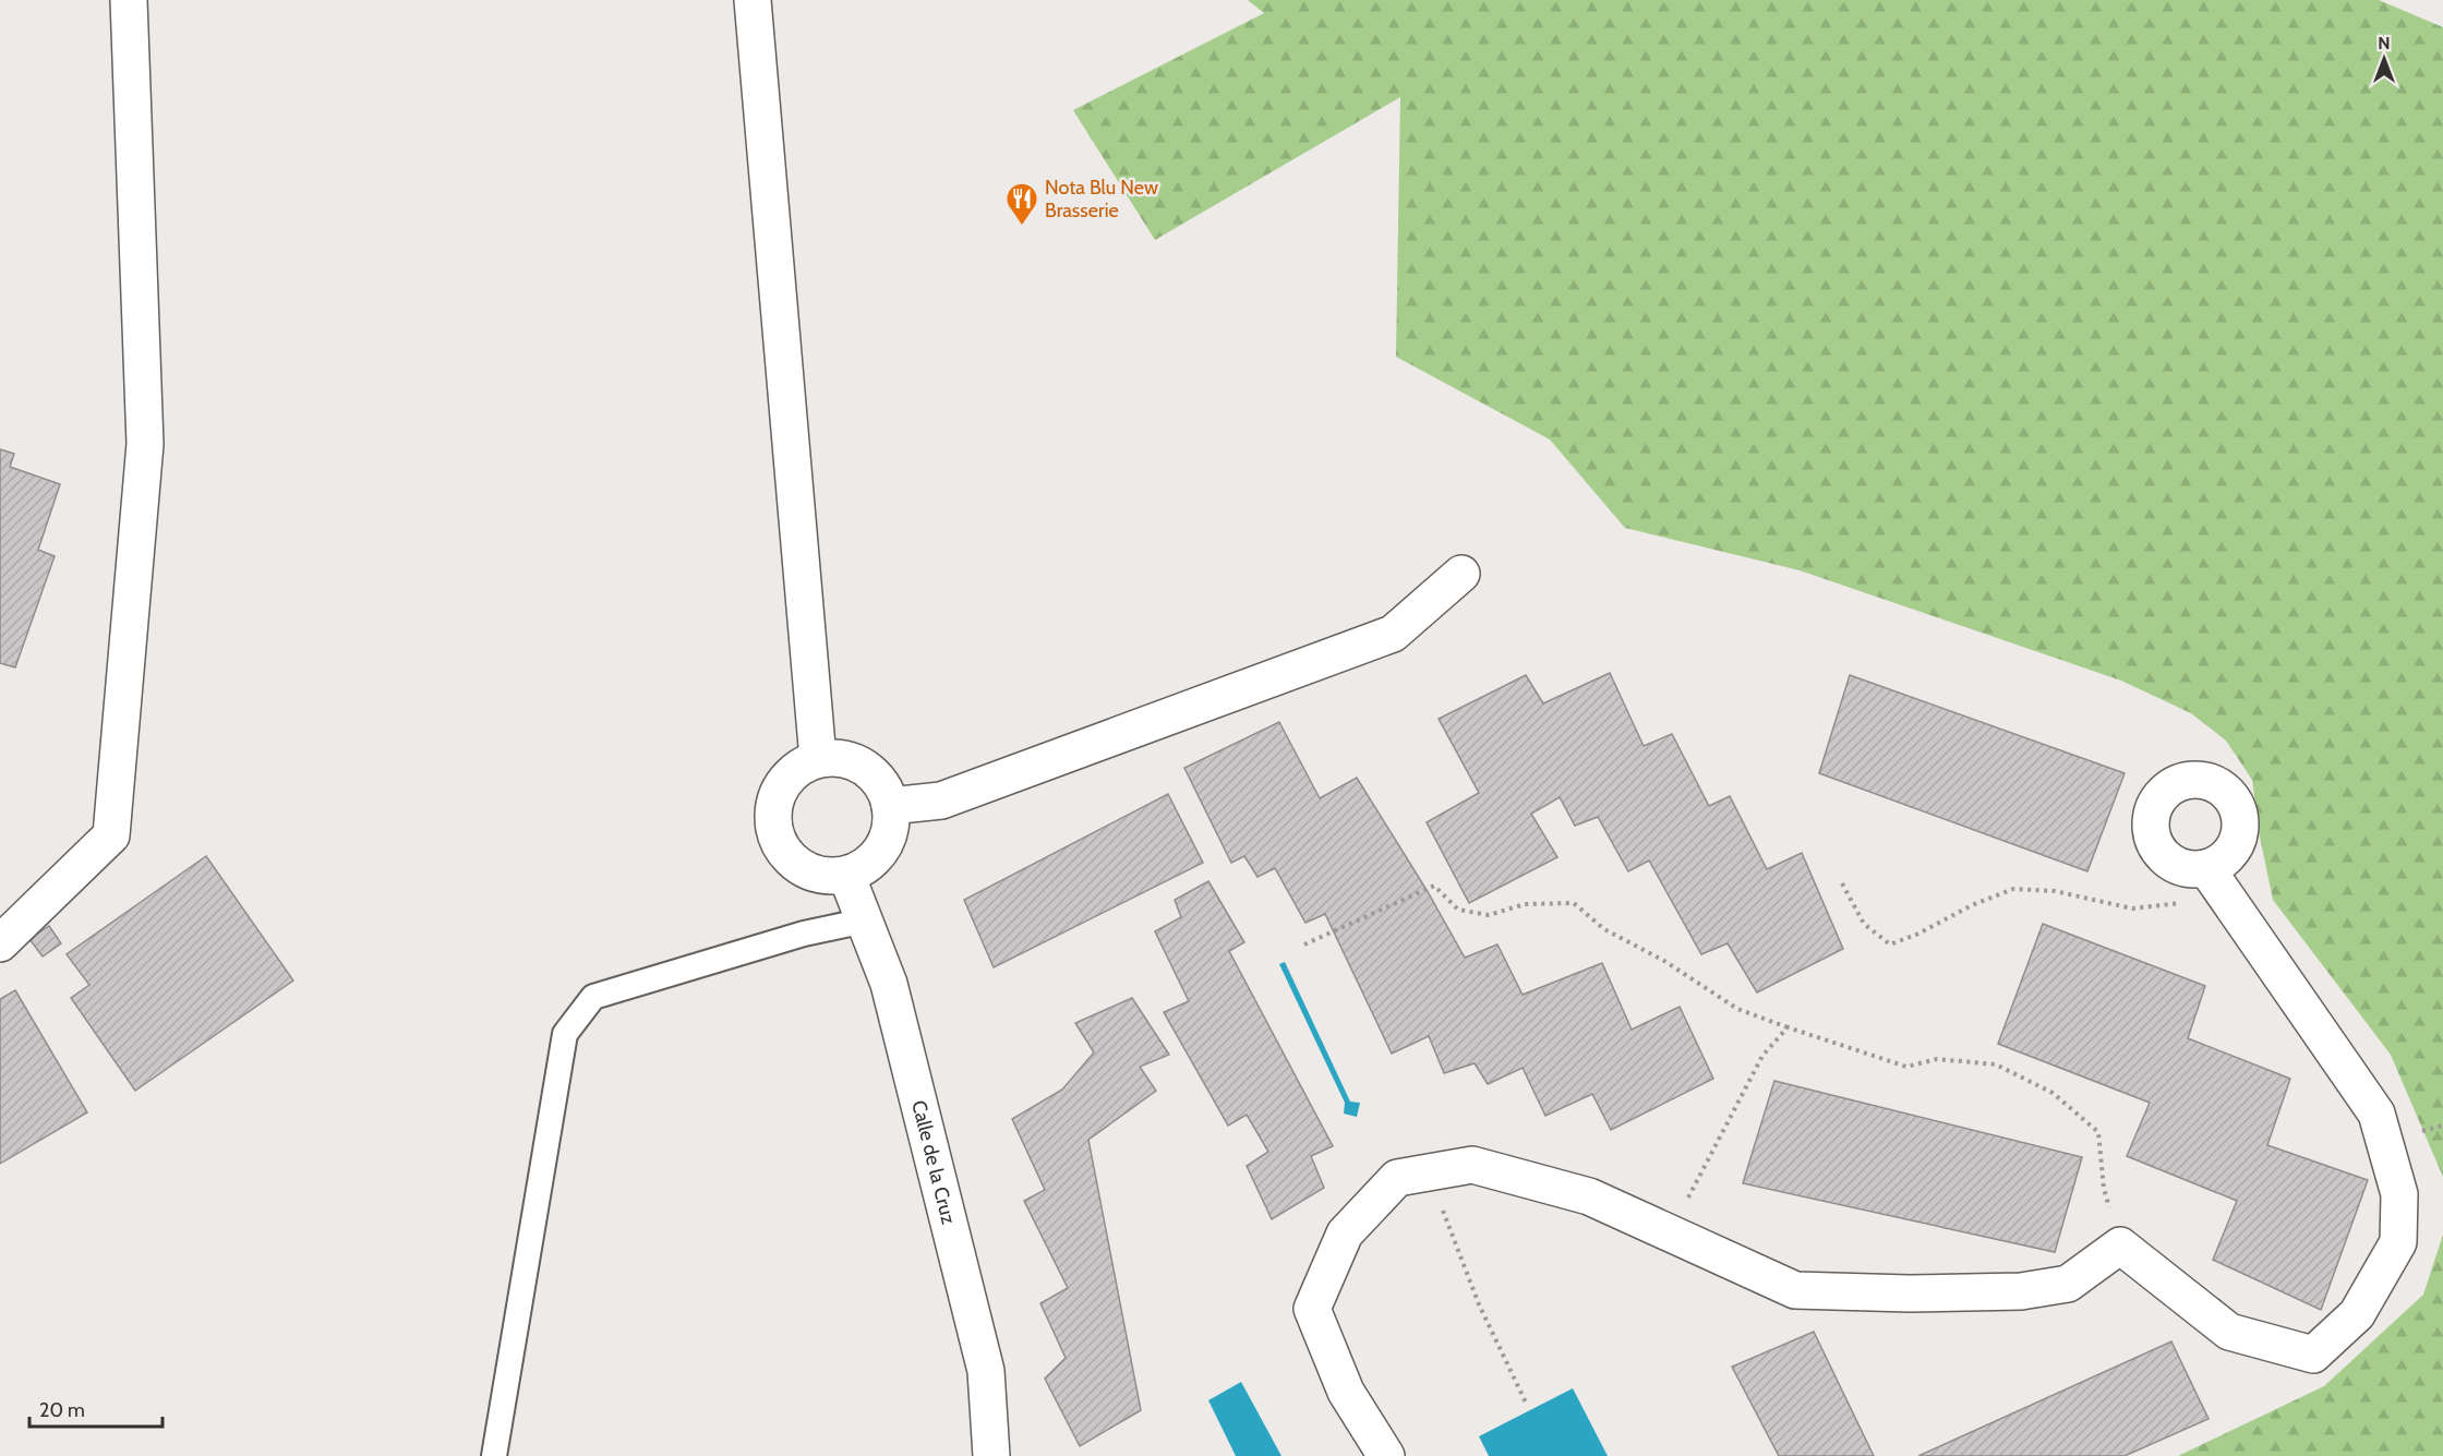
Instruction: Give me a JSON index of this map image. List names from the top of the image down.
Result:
{
  "streets": {
    "street": ["Calle de la Cruz"]
  },
  "places": {
    "restaurant": ["Nota Blu New Brasserie"]
  },
  "scale_bar": "20 m",
  "north": "top"
}
